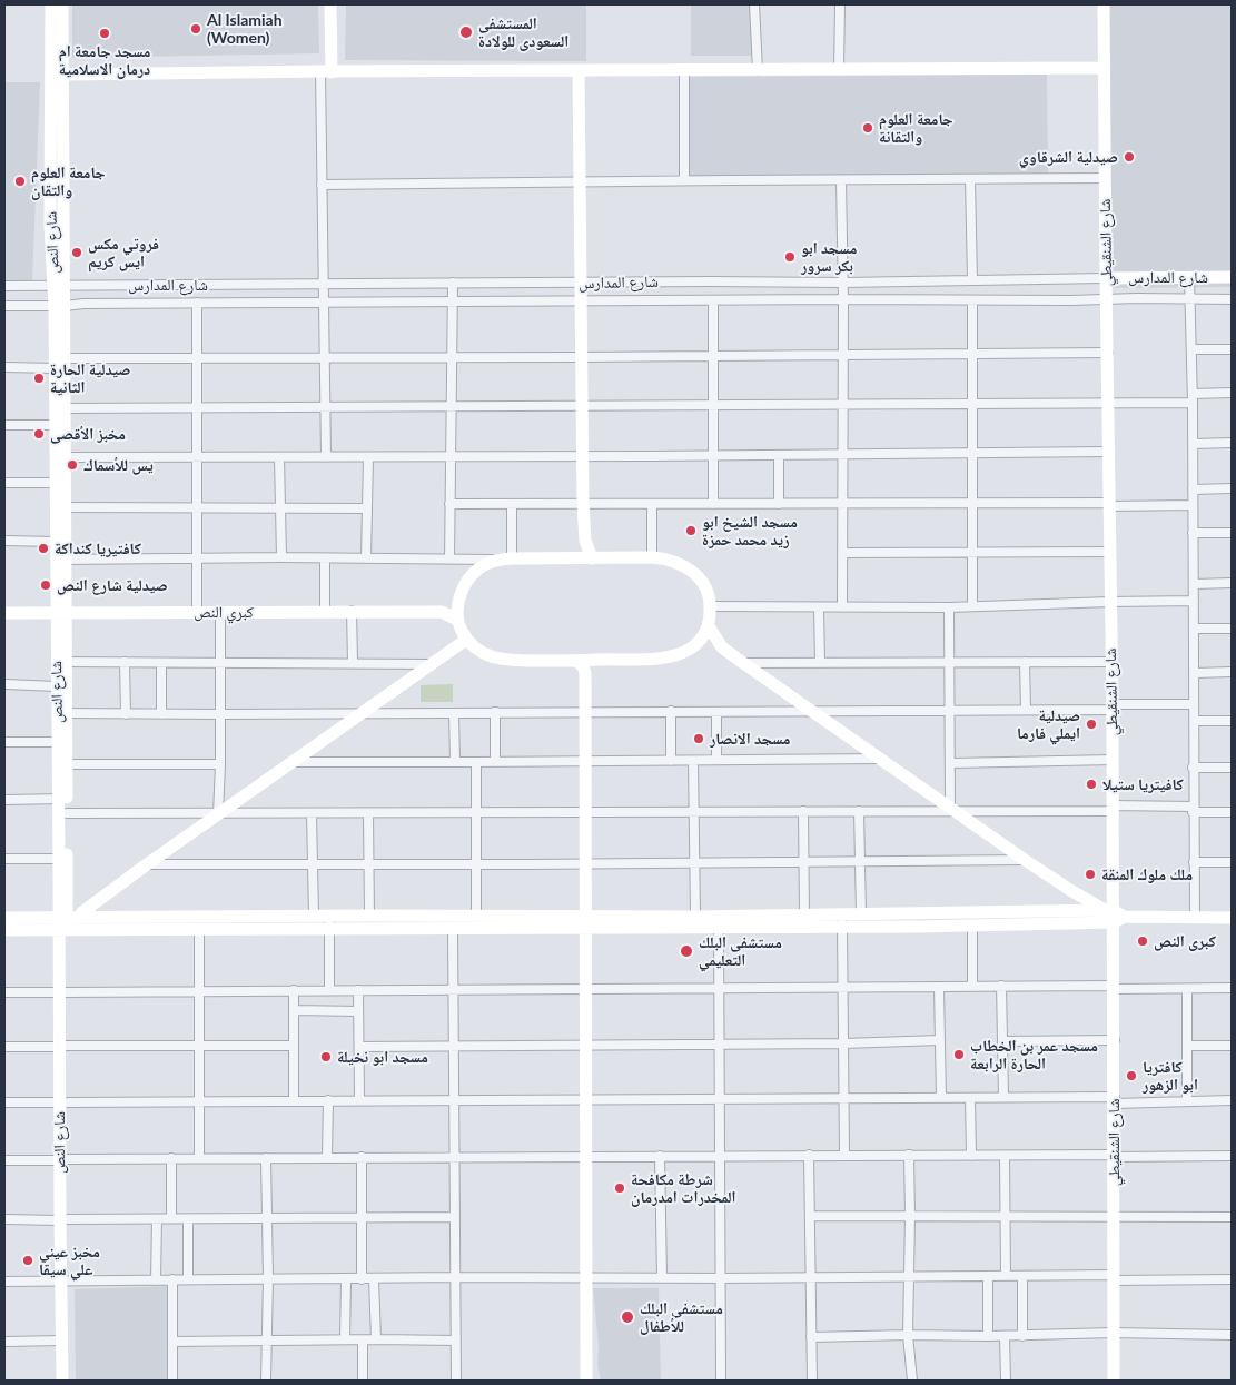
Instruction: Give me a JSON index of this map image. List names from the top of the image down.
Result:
{
  "streets": {
    "street": [
      "شارع النص",
      "شارع الشنقيطي",
      "شارع المدارس",
      "كبري النص"
    ]
  },
  "crossings": [
    ["شارع النص", "شارع المدارس"],
    ["شارع النص", "كبري النص"],
    ["شارع الشنقيطي", "شارع المدارس"]
  ],
  "places": [
    "Al Islamiah (Women)",
    "المستشفى السعودى للولادة",
    "مسجد جامعة ام درمان الاسلامية",
    "جامعة العلوم والتقانة",
    "صيدلية الشرقاوي",
    "جامعة العلوم والتقان",
    "فروتي مكس ايس كريم",
    "مسجد ابو بكر سرور",
    "صيدلية الحارة الثانية",
    "مخبز الأقصى",
    "يس للأسماك",
    "مسجد الشيخ ابو زيد محمد حمزة",
    "كافتيريا كنداكة",
    "صيدلية شارع النص",
    "صيدلية ايملي فارما",
    "مسجد الانصار",
    "كافيتريا ستيلا",
    "ملك ملوك المنقة",
    "كبرى النص",
    "مستشفى البلك التعليمي",
    "مسجد عمر بن الخطاب الحارة الرابعة",
    "مسجد ابو نخيلة",
    "كافتريا ابو الزهور",
    "شرطة مكافحة المخدرات امدرمان",
    "مخبز عيني علي سيقا",
    "مستشفى البلك للأطفال"
  ]
}
